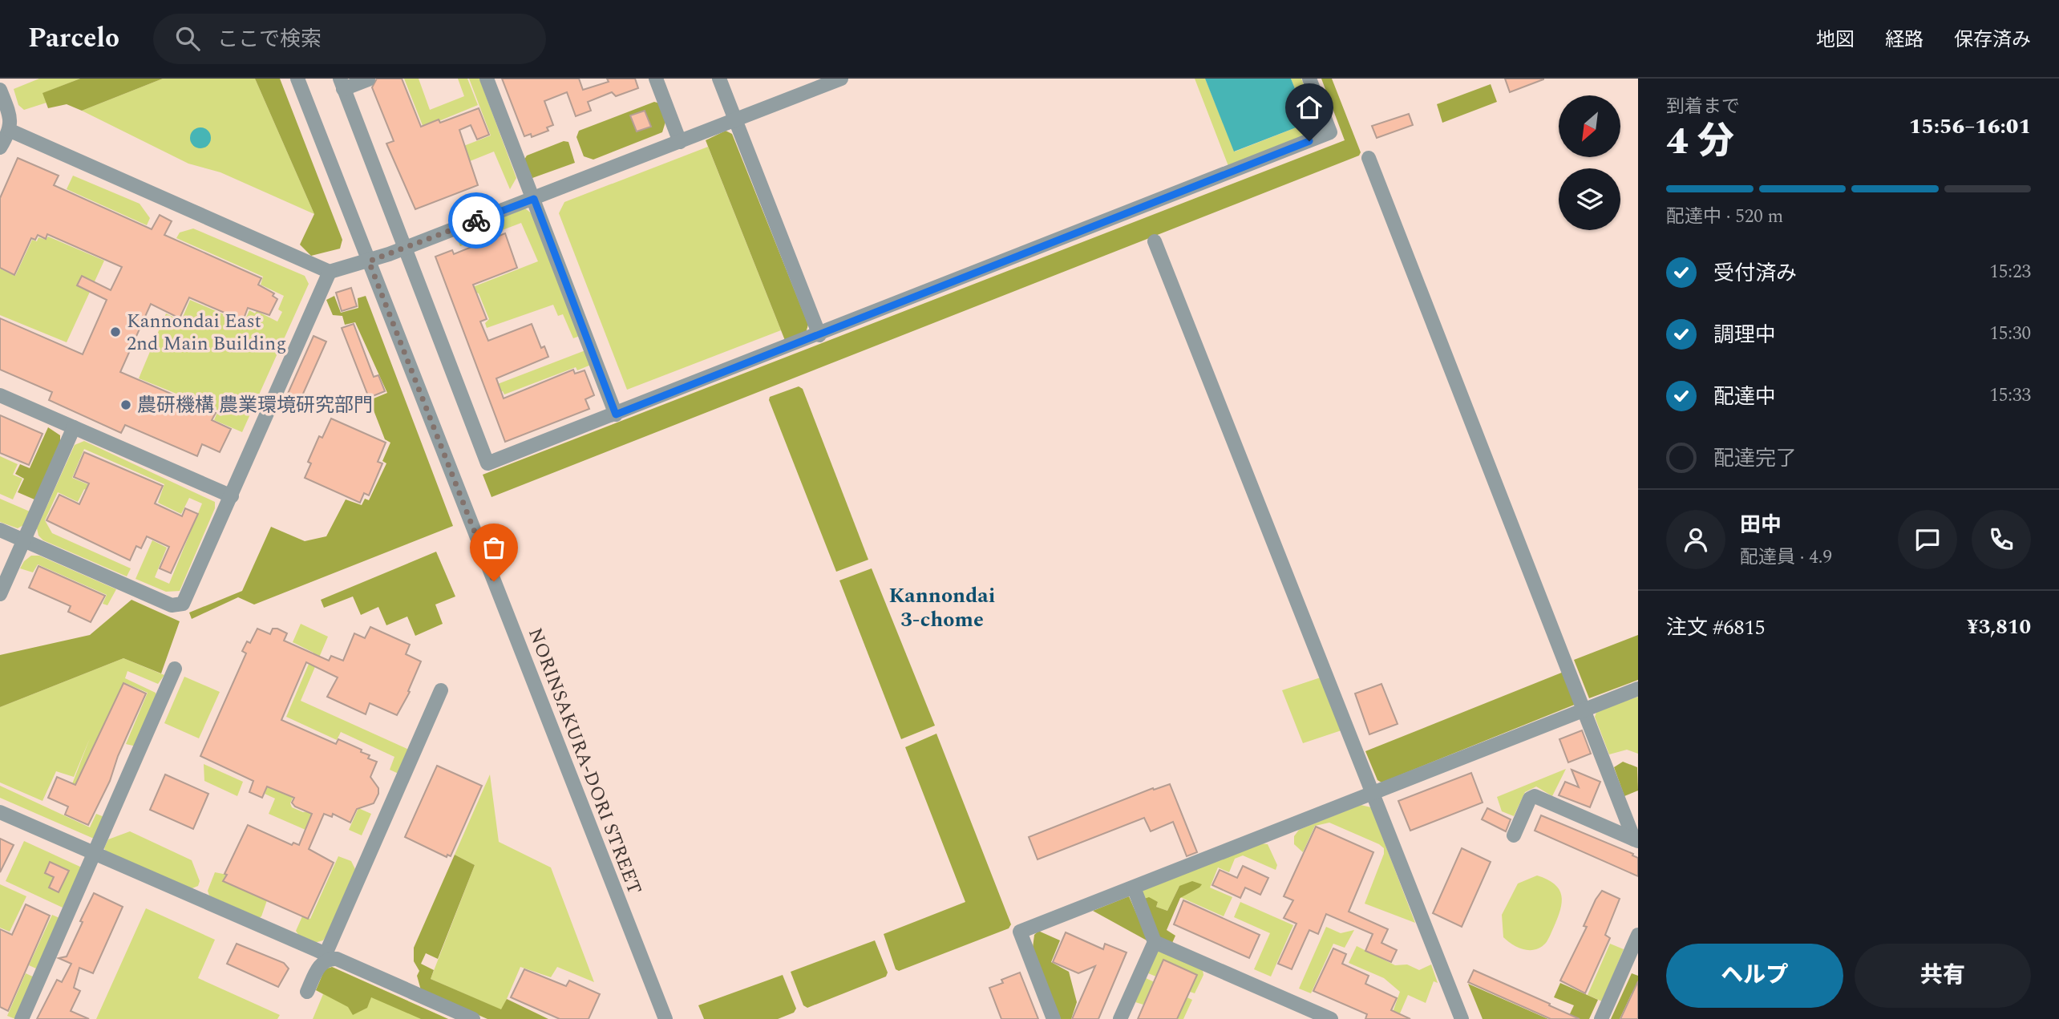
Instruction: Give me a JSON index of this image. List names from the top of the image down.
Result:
{
  "streets": {
    "street": ["NORINSAKURA-DORI STREET"]
  },
  "districts": ["Kannondai 3-chome"],
  "places": ["Kannondai East 2nd Main Building", "農研機構 農業環境研究部門"],
  "north": "bottom left",
  "page": {
    "header": "Parcelo",
    "search": "ここで検索",
    "nav": ["地図", "経路", "保存済み"],
    "heading": ["4 分", "到着まで", "15:56–16:01"],
    "panel": [
      "田中",
      "配達員 · 4.9",
      "注文 #6815",
      "¥3,810"
    ],
    "bar": "配達中 · 520 m",
    "list": [
      ["受付済み", "15:23"],
      ["調理中", "15:30"],
      ["配達中", "15:33"],
      "配達完了"
    ],
    "buttons": ["ヘルプ", "共有"]
  }
}
